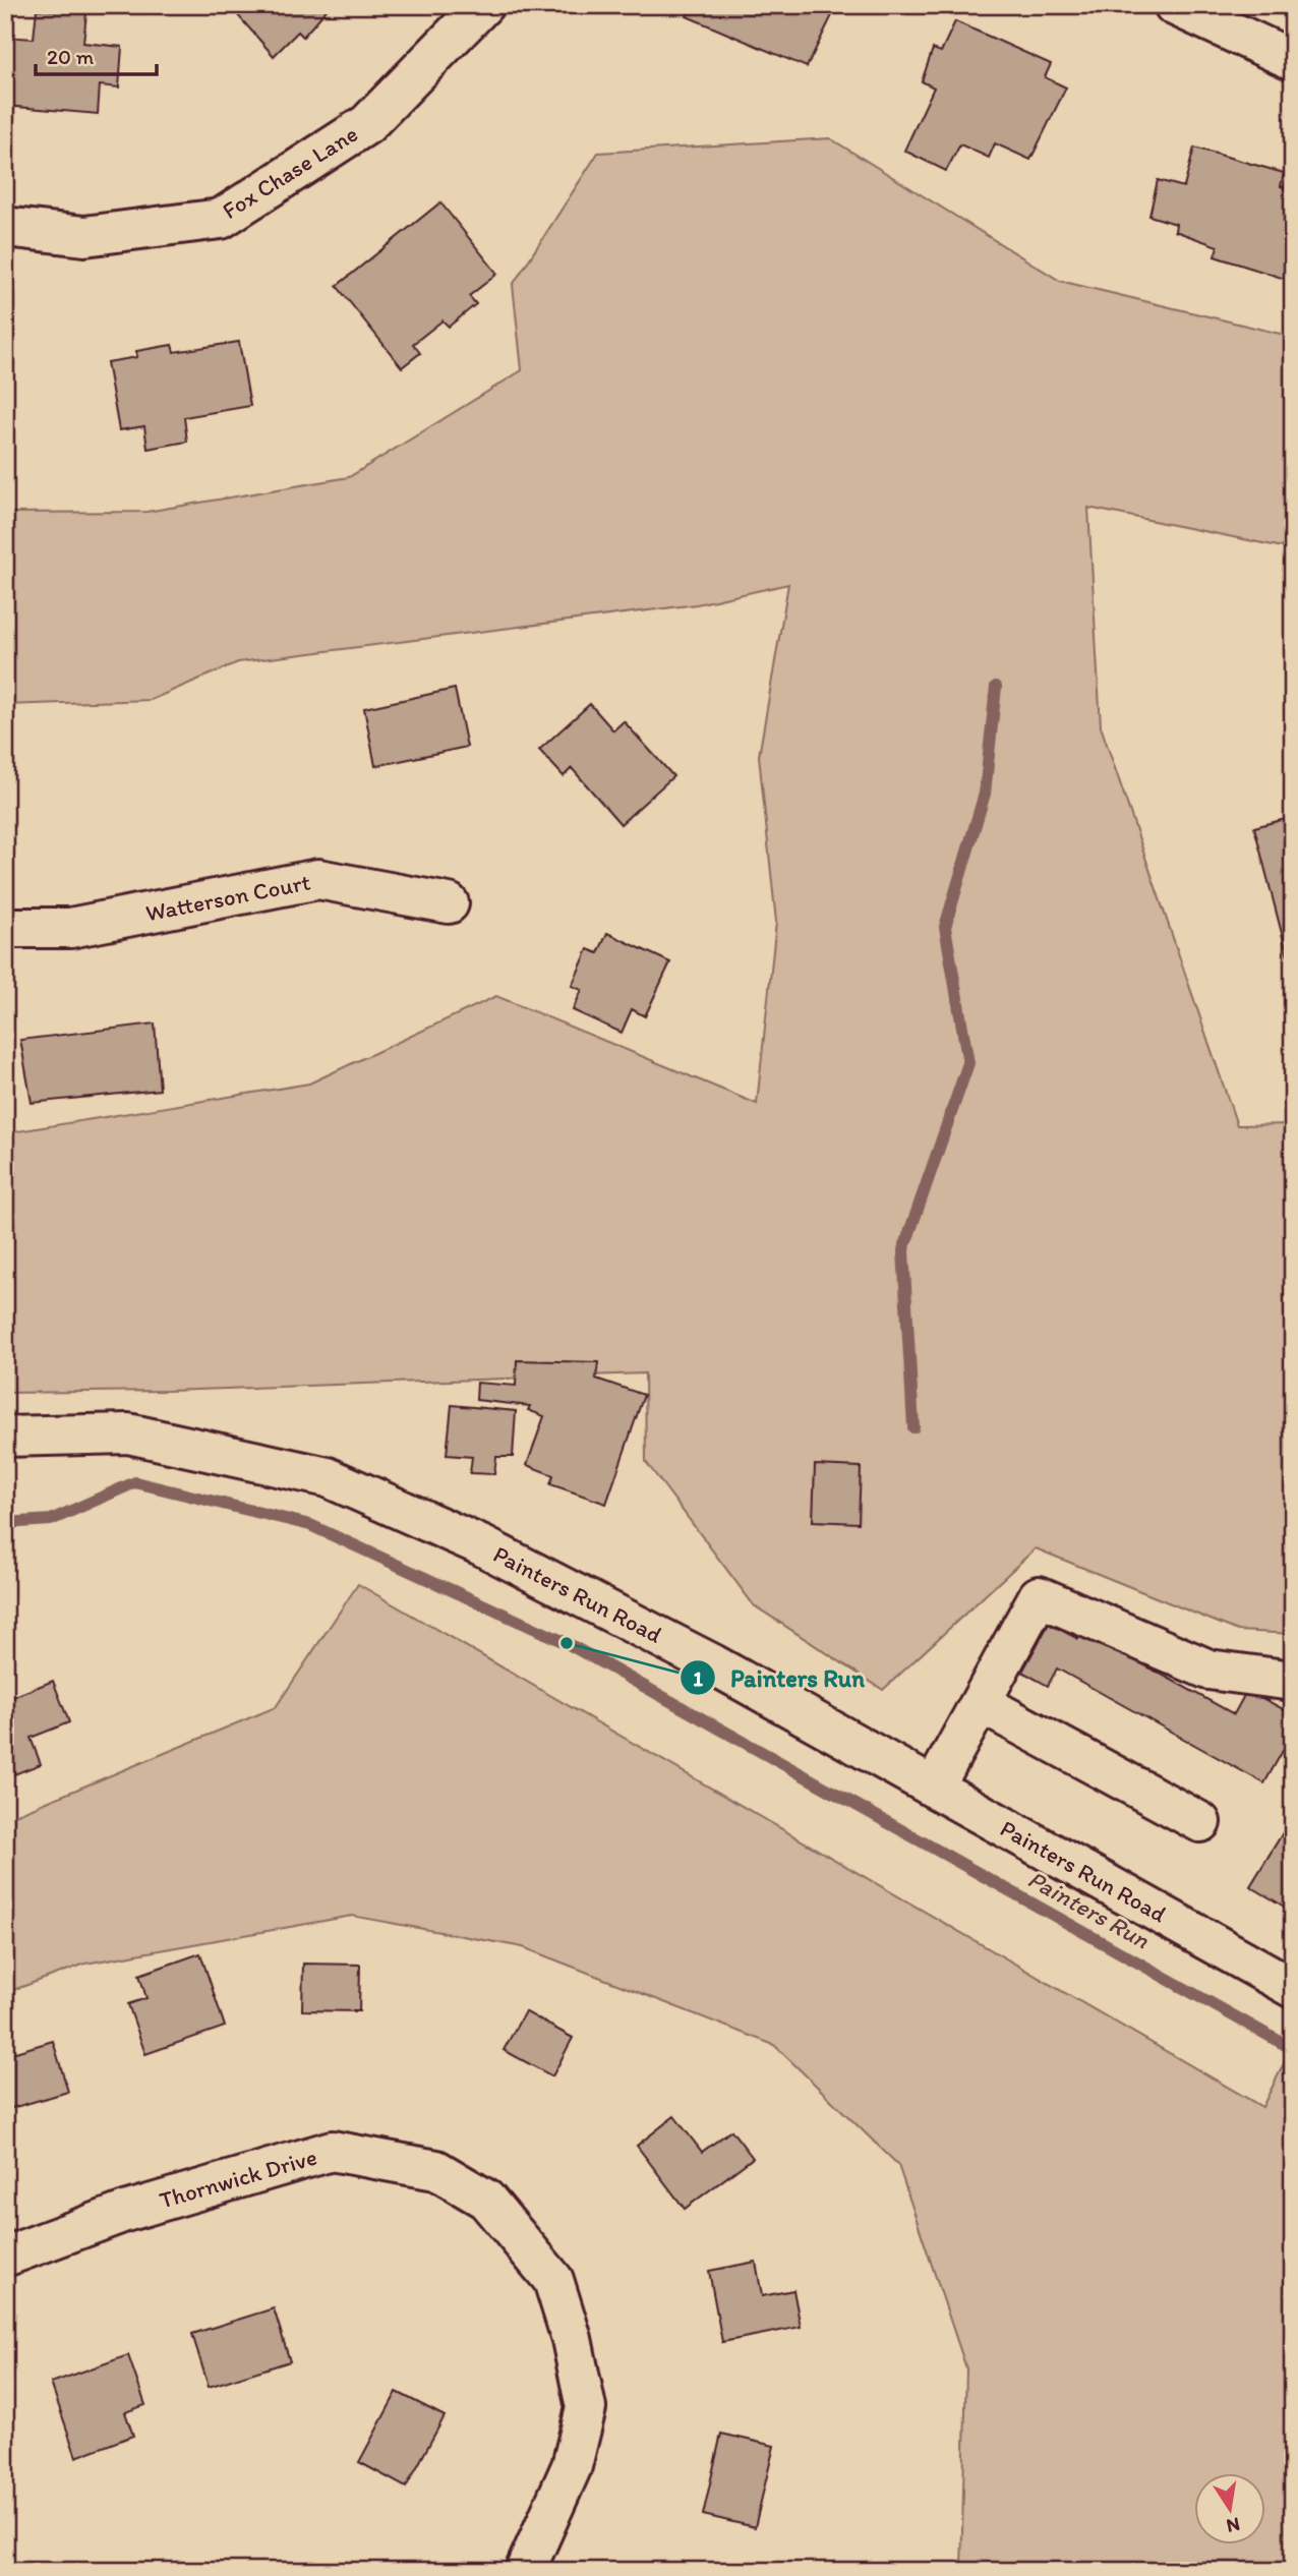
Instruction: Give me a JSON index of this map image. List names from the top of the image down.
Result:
{
  "streets": {
    "street": [
      "Fox Chase Lane",
      "Watterson Court",
      "Painters Run Road",
      "Thornwick Drive"
    ]
  },
  "water": ["Painters Run"],
  "places": ["Painters Run"],
  "scale_bar": "20 m",
  "north": "bottom"
}
